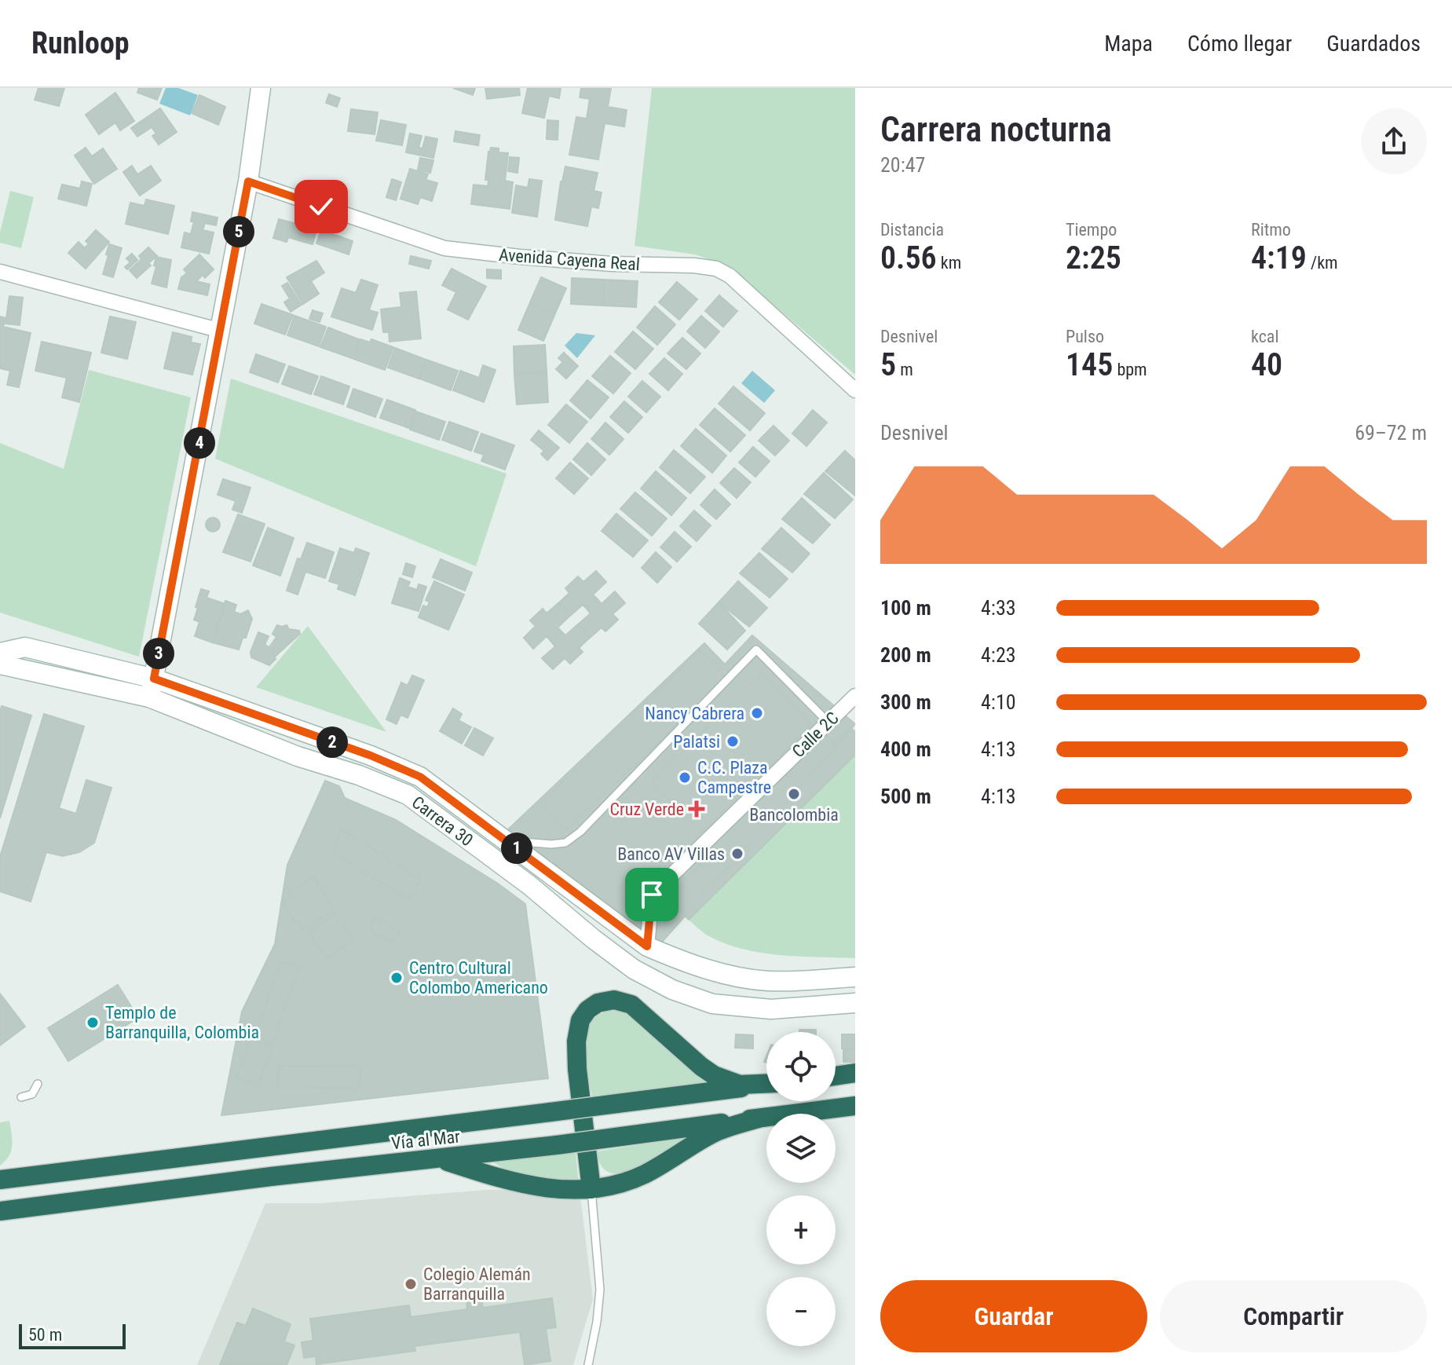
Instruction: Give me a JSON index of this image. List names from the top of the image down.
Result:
{
  "streets": {
    "highway": ["Vía al Mar"],
    "main road": ["Carrera 30"],
    "street": ["Avenida Cayena Real", "Calle 2C"]
  },
  "crossings": [
    ["Calle 2C", "Carrera 30"]
  ],
  "places": {
    "other": [
      "Nancy Cabrera",
      "Palatsi",
      "C.C. Plaza Campestre",
      "Bancolombia",
      "Banco AV Villas",
      "Centro Cultural Colombo Americano",
      "Templo de Barranquilla, Colombia",
      "Colegio Alemán Barranquilla"
    ],
    "health": ["Cruz Verde"]
  },
  "scale_bar": "50 m",
  "page": {
    "header": "Runloop",
    "nav": ["Mapa", "Cómo llegar", "Guardados"],
    "heading": ["Carrera nocturna", "20:47"],
    "stats": [
      ["Distancia", "0.56 km"],
      ["Tiempo", "2:25"],
      ["Ritmo", "4:19 /km"],
      ["Desnivel", "5 m"],
      ["Pulso", "145 bpm"],
      ["kcal", "40"]
    ],
    "pins": [
      "5",
      "4",
      "3",
      "2",
      "1"
    ],
    "chart": ["Desnivel", "69–72 m"],
    "list": [
      {
        "name": "100 m",
        "note": "4:33"
      },
      {
        "name": "200 m",
        "note": "4:23"
      },
      {
        "name": "300 m",
        "note": "4:10"
      },
      {
        "name": "400 m",
        "note": "4:13"
      },
      {
        "name": "500 m",
        "note": "4:13"
      }
    ],
    "map_buttons": ["+", "−"],
    "buttons": ["Guardar", "Compartir"],
    "scale": "50 m"
  }
}
